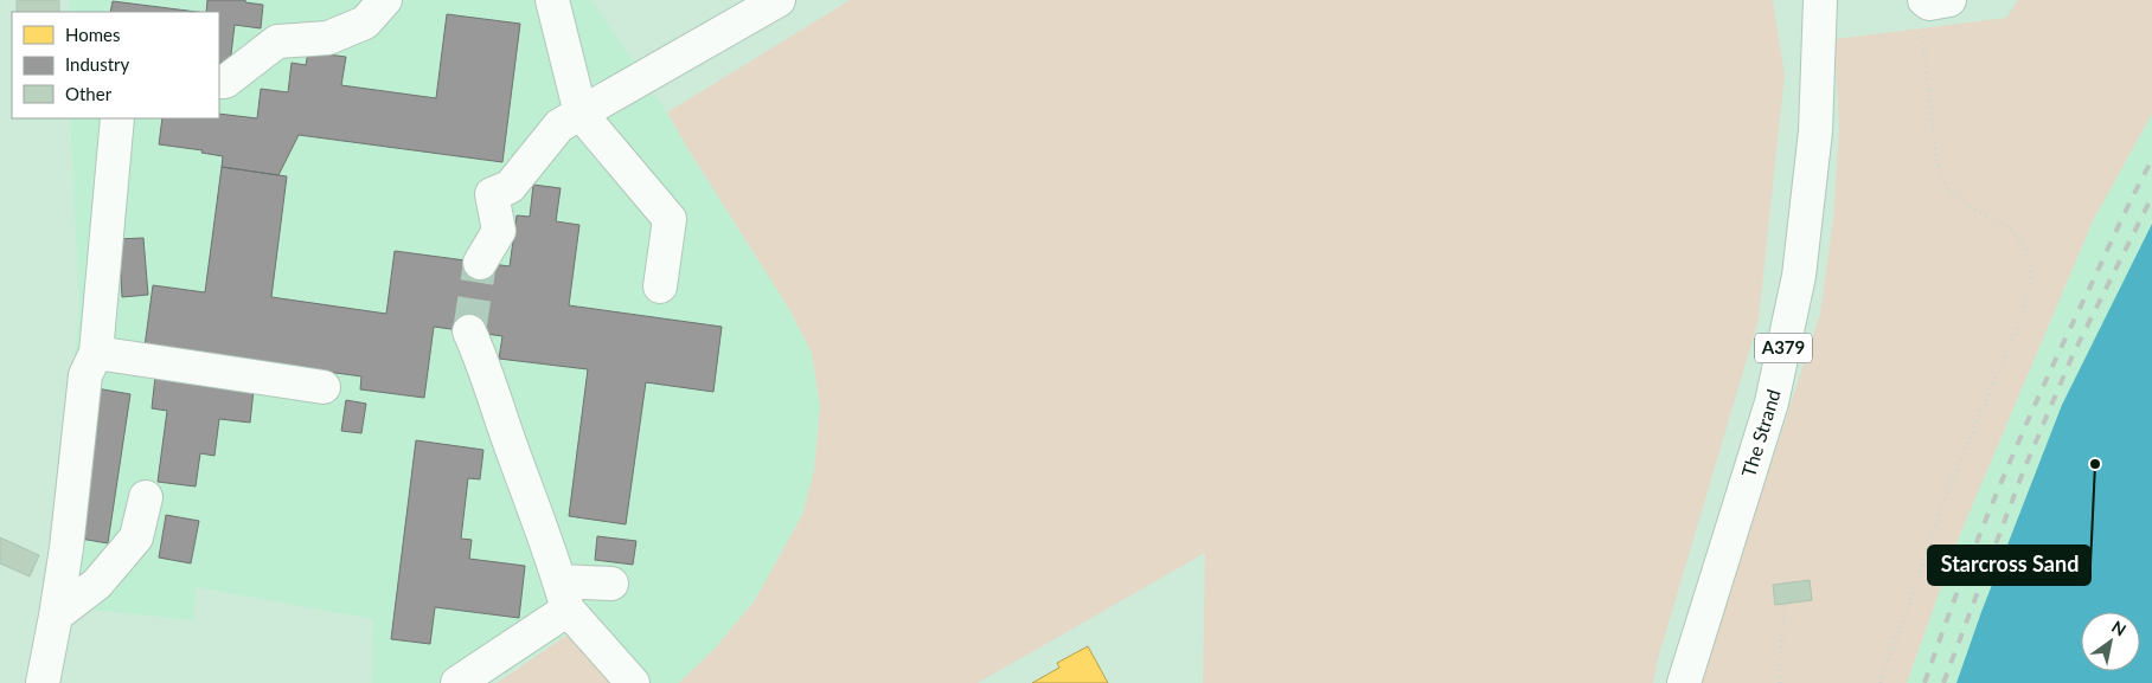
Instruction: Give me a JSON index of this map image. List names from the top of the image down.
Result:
{
  "streets": {
    "main road": ["A379", "The Strand"]
  },
  "places": ["Starcross Sand"],
  "legend": ["Homes", "Industry", "Other"],
  "north": "top right"
}
